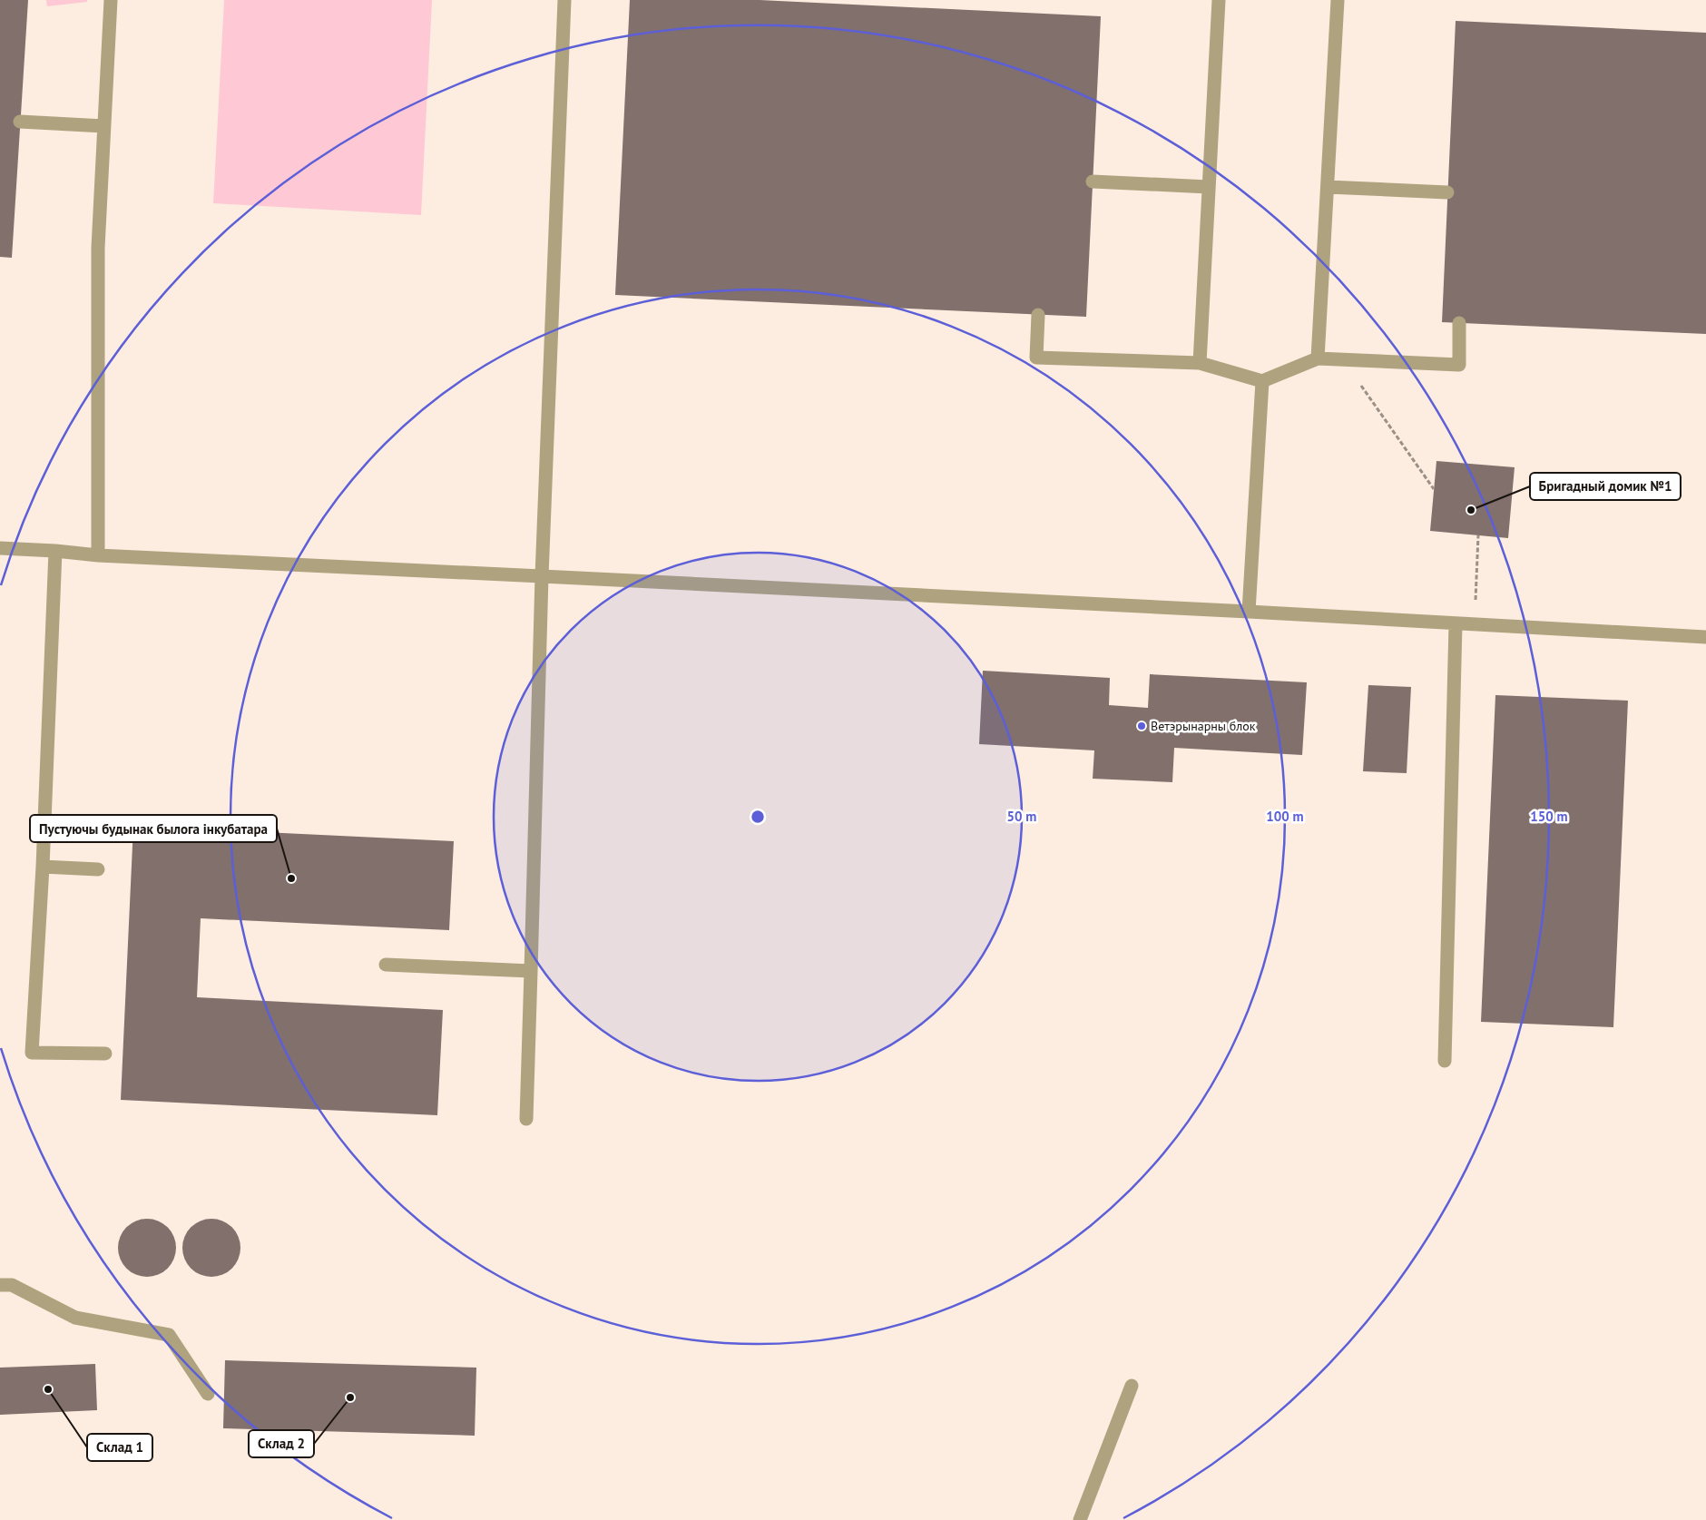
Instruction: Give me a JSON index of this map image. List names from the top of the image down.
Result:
{
  "places": [
    "Бригадный домик №1",
    "Ветэрынарны блок",
    "Пустуючы будынак былога інкубатара",
    "Склад 1",
    "Склад 2"
  ],
  "rings": ["50 m", "100 m", "150 m"]
}
